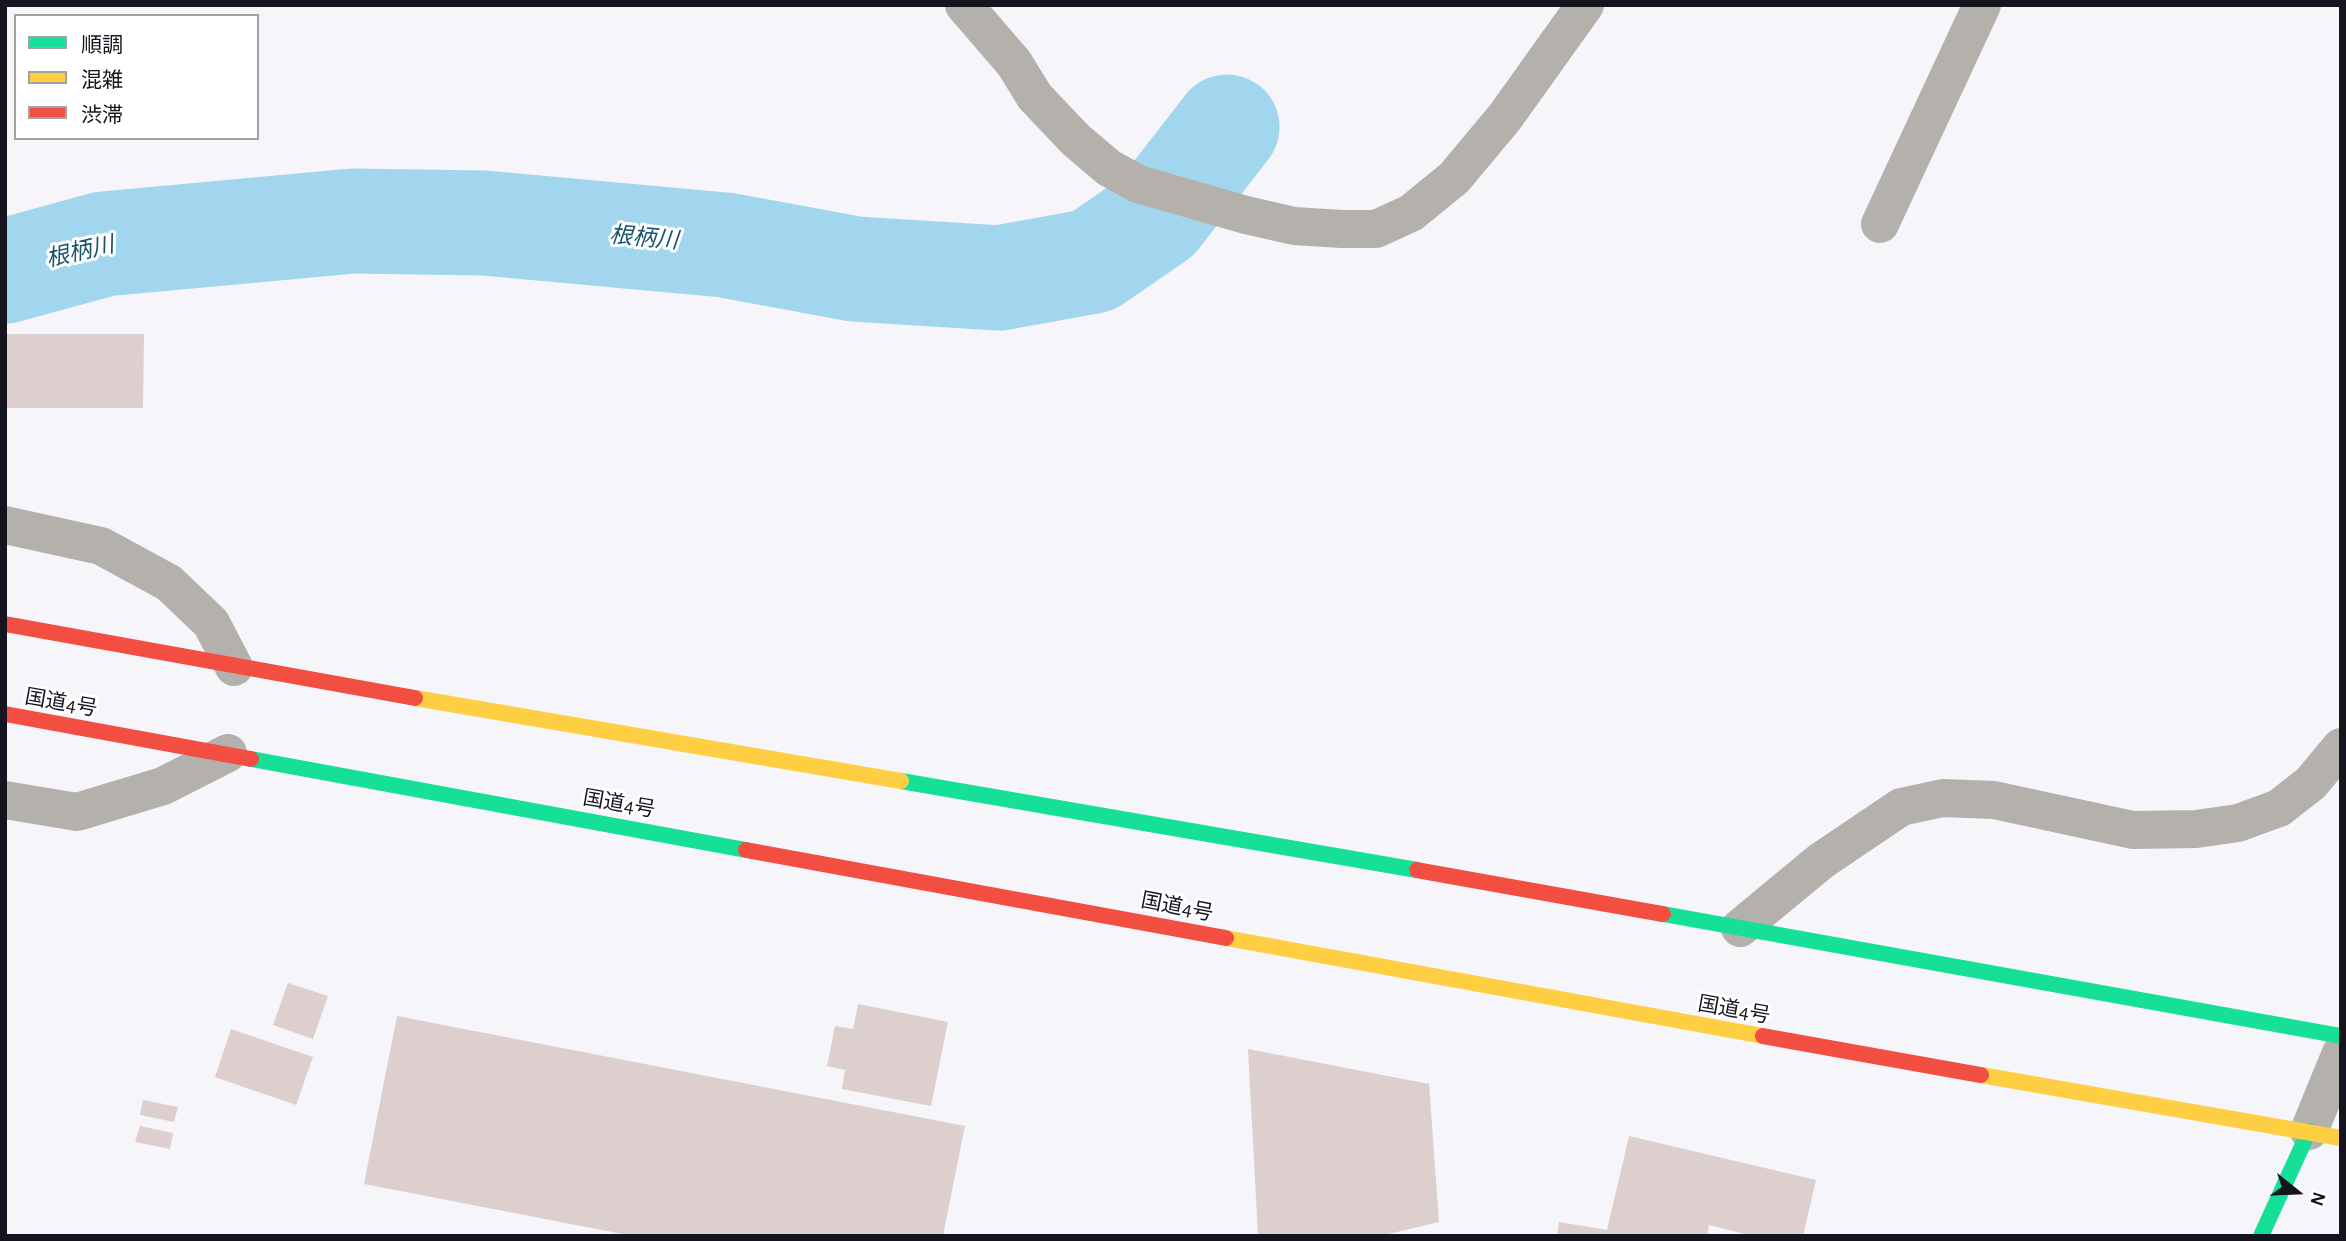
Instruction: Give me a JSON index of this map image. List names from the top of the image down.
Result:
{
  "streets": {
    "main road": ["国道4号"]
  },
  "water": ["根柄川"],
  "legend": ["順調", "混雑", "渋滞"],
  "north": "right"
}
